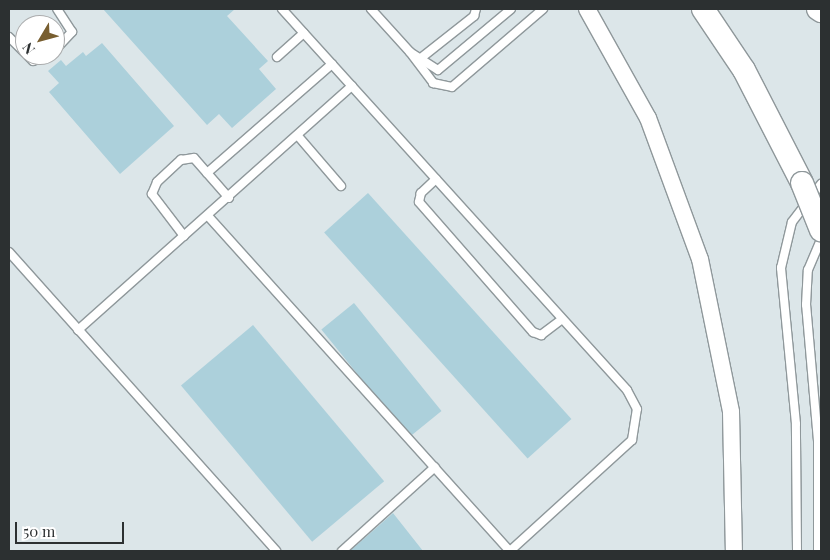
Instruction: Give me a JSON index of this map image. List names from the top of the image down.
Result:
{
  "scale_bar": "50 m",
  "north": "bottom left"
}
